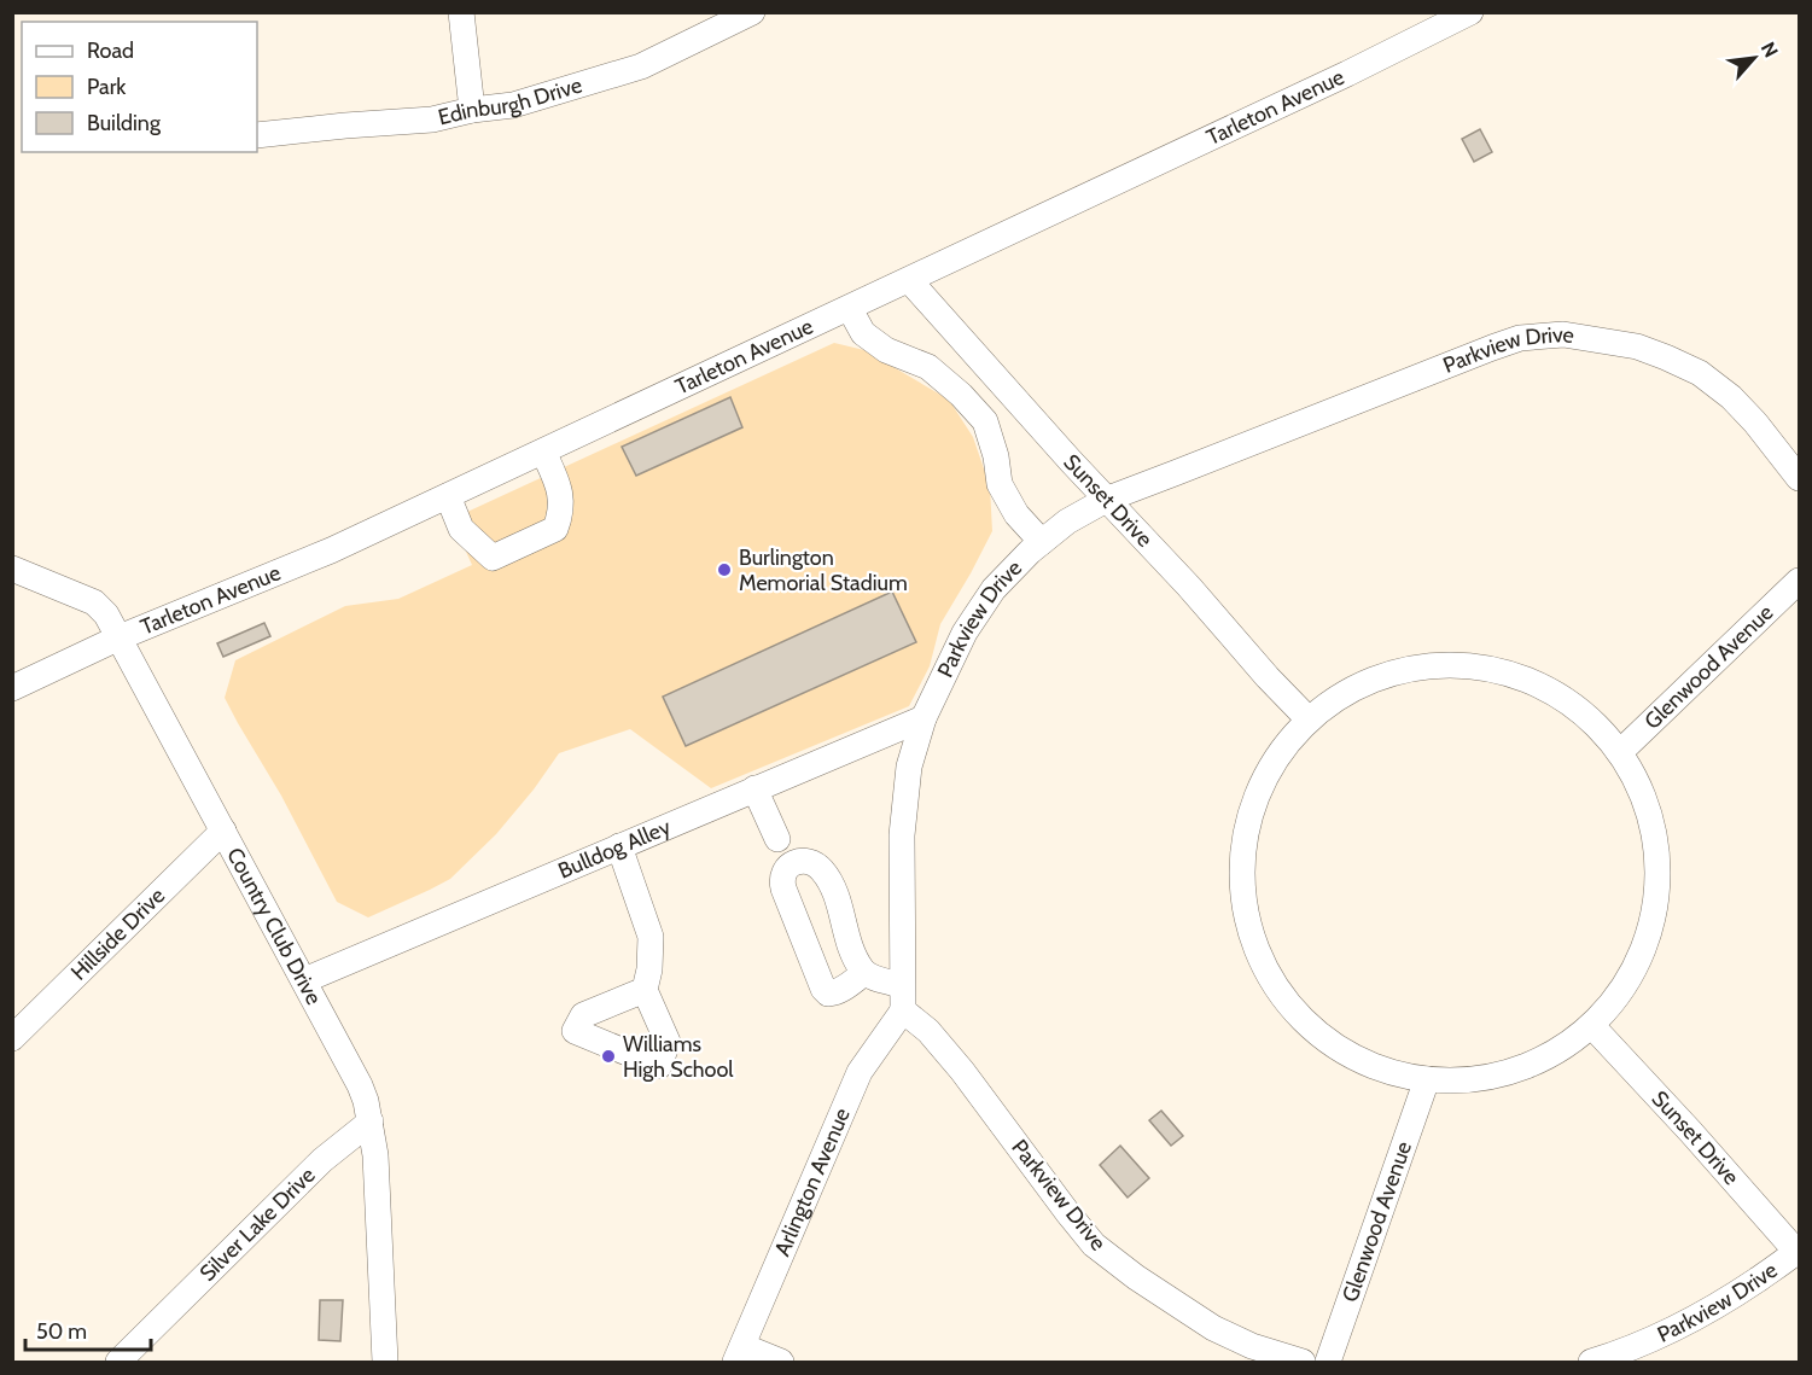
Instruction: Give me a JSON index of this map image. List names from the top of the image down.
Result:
{
  "streets": {
    "street": [
      "Edinburgh Drive",
      "Tarleton Avenue",
      "Parkview Drive",
      "Sunset Drive",
      "Glenwood Avenue",
      "Bulldog Alley",
      "Country Club Drive",
      "Hillside Drive",
      "Arlington Avenue",
      "Silver Lake Drive"
    ]
  },
  "crossings": [
    ["Tarleton Avenue", "Sunset Drive"],
    ["Tarleton Avenue", "Country Club Drive"],
    ["Parkview Drive", "Sunset Drive"],
    ["Parkview Drive", "Bulldog Alley"],
    ["Parkview Drive", "Arlington Avenue"],
    ["Bulldog Alley", "Country Club Drive"],
    ["Country Club Drive", "Hillside Drive"],
    ["Country Club Drive", "Silver Lake Drive"]
  ],
  "places": ["Burlington Memorial Stadium", "Williams High School"],
  "legend": ["Road", "Park", "Building"],
  "scale_bar": "50 m",
  "north": "top right"
}
